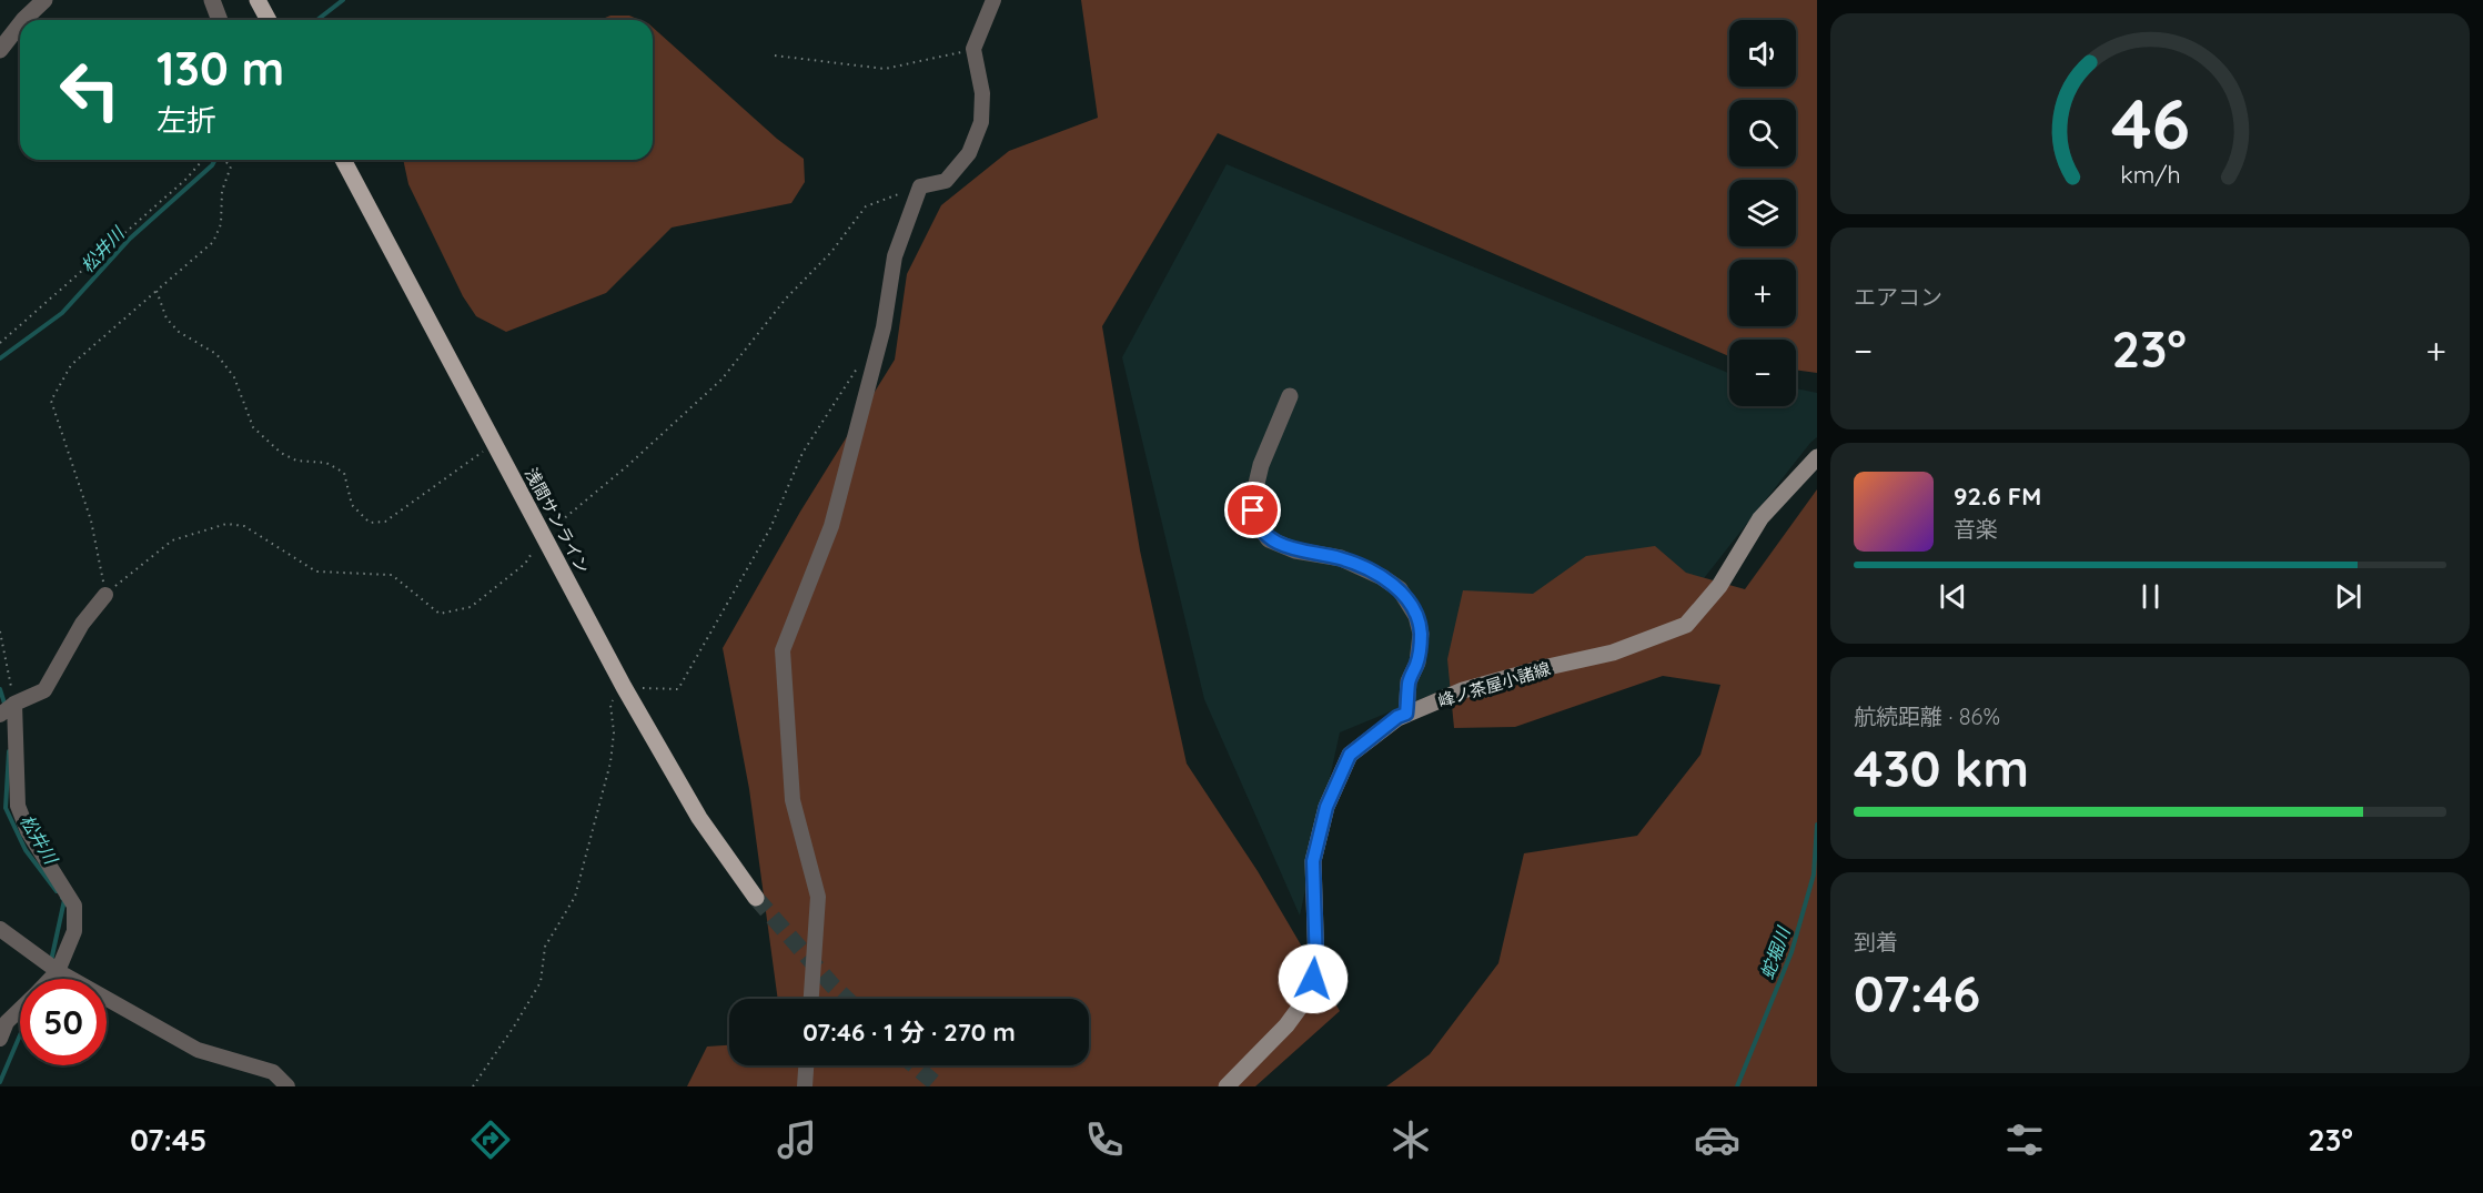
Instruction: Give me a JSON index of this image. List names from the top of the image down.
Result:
{
  "streets": {
    "main road": ["浅間サンライン", "峰ノ茶屋小諸線"]
  },
  "water": ["松井川", "蛇堀川"],
  "page": {
    "map_buttons": ["+", "−"],
    "turn": ["130 m", "左折"],
    "tile": [
      "エアコン",
      ["航続距離 · 86%", "430 km"],
      ["到着", "07:46"]
    ],
    "heat": ["−", "23°", "+"],
    "song": ["92.6 FM", "音楽"],
    "limit": "50",
    "trip": "07:46 · 1 分 · 270 m",
    "tabs": ["07:45", "23°"],
    "gauge": ["46", "km/h"]
  }
}
